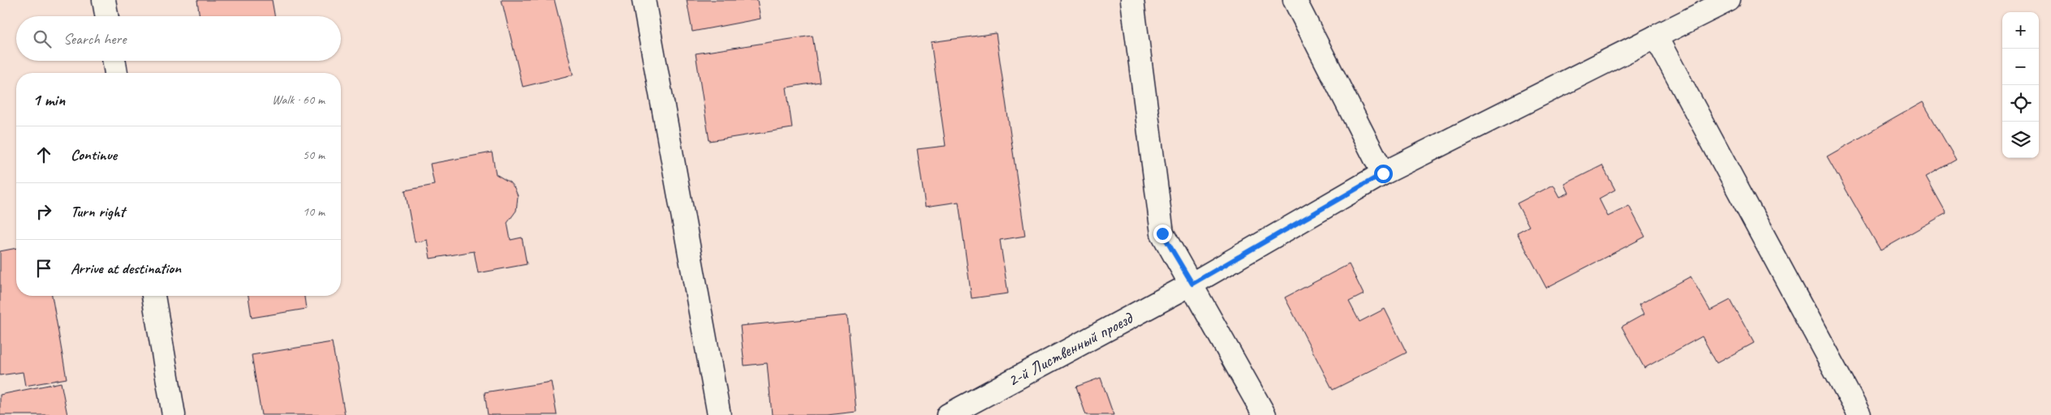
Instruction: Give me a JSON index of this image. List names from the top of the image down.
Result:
{
  "streets": {
    "street": ["2-й Лиственный проезд"]
  },
  "page": {
    "map_buttons": ["+", "−"],
    "search": "Search here",
    "heading": ["1 min", "Walk · 60 m"],
    "list": [
      ["Continue", "50 m"],
      ["Turn right", "10 m"],
      "Arrive at destination"
    ]
  }
}
